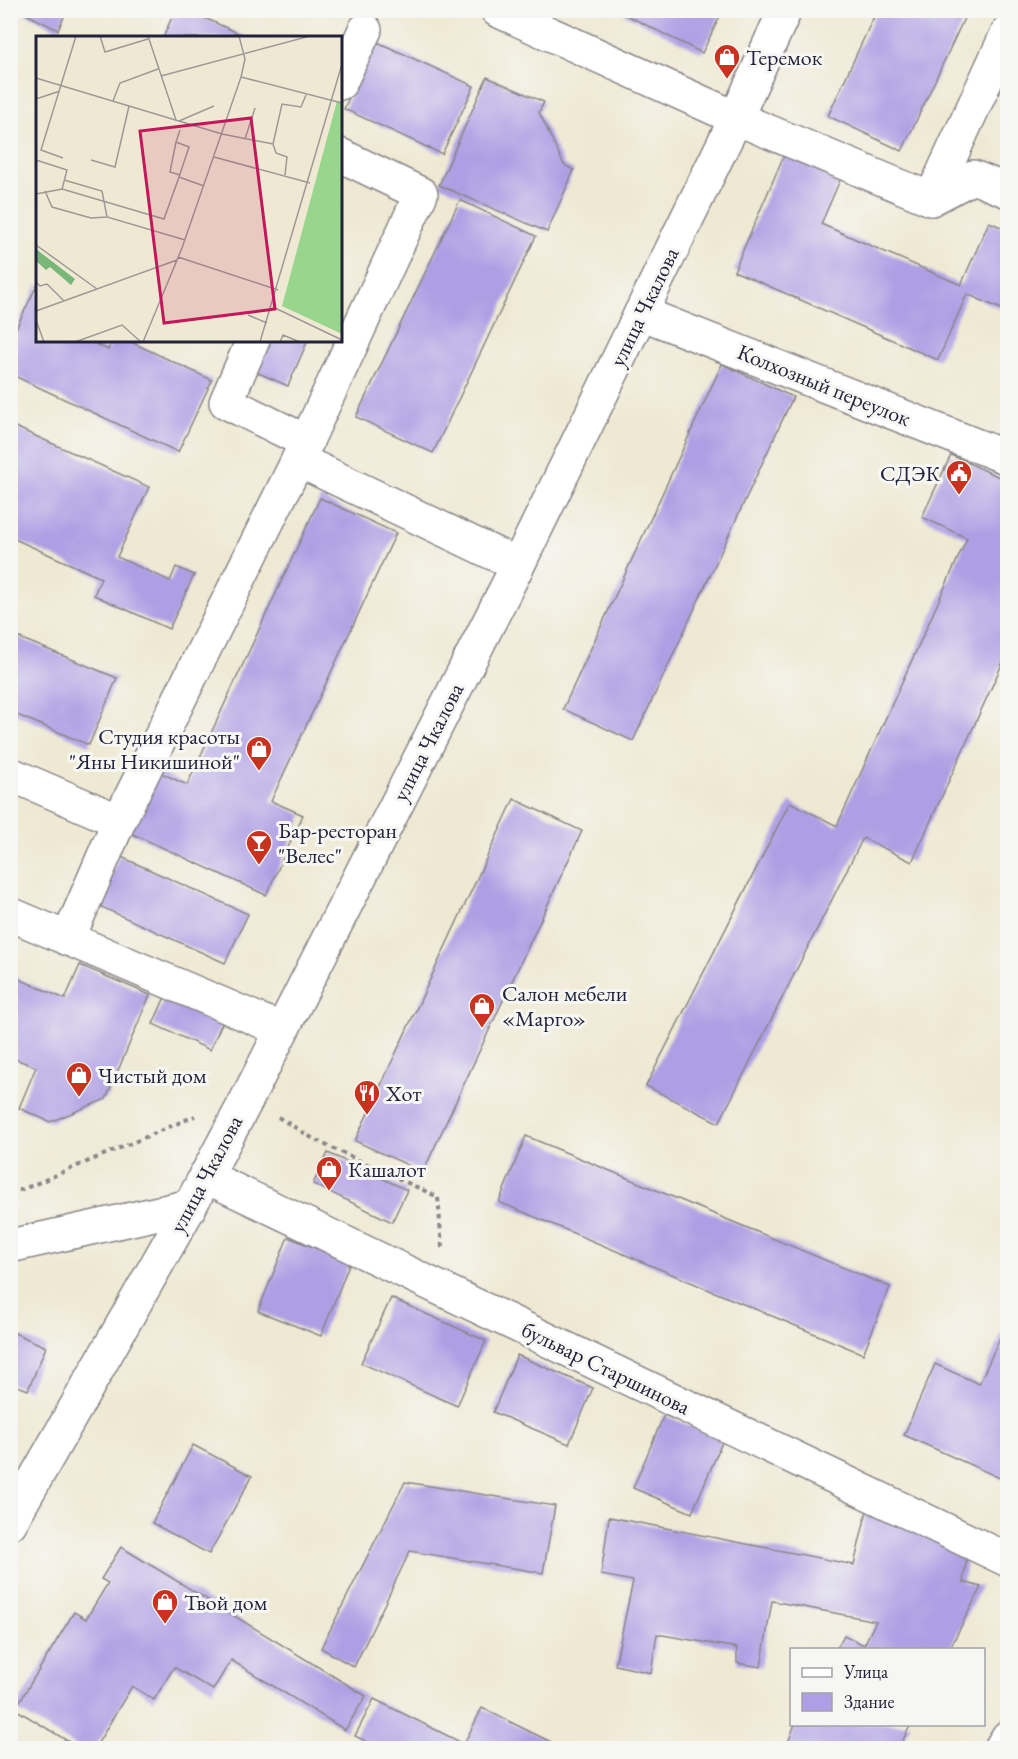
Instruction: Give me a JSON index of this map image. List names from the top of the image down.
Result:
{
  "streets": {
    "main road": ["улица Чкалова", "Колхозный переулок", "бульвар Старшинова"]
  },
  "crossings": [
    ["улица Чкалова", "Колхозный переулок"],
    ["улица Чкалова", "бульвар Старшинова"]
  ],
  "places": {
    "shop": [
      "Теремок",
      "Студия красоты \"Яны Никишиной\"",
      "Салон мебели «Марго»",
      "Чистый дом",
      "Кашалот",
      "Твой дом"
    ],
    "public building": ["СДЭК"],
    "bar": ["Бар-ресторан \"Велес\""],
    "restaurant": ["Хот"]
  },
  "legend": ["Улица", "Здание"]
}
